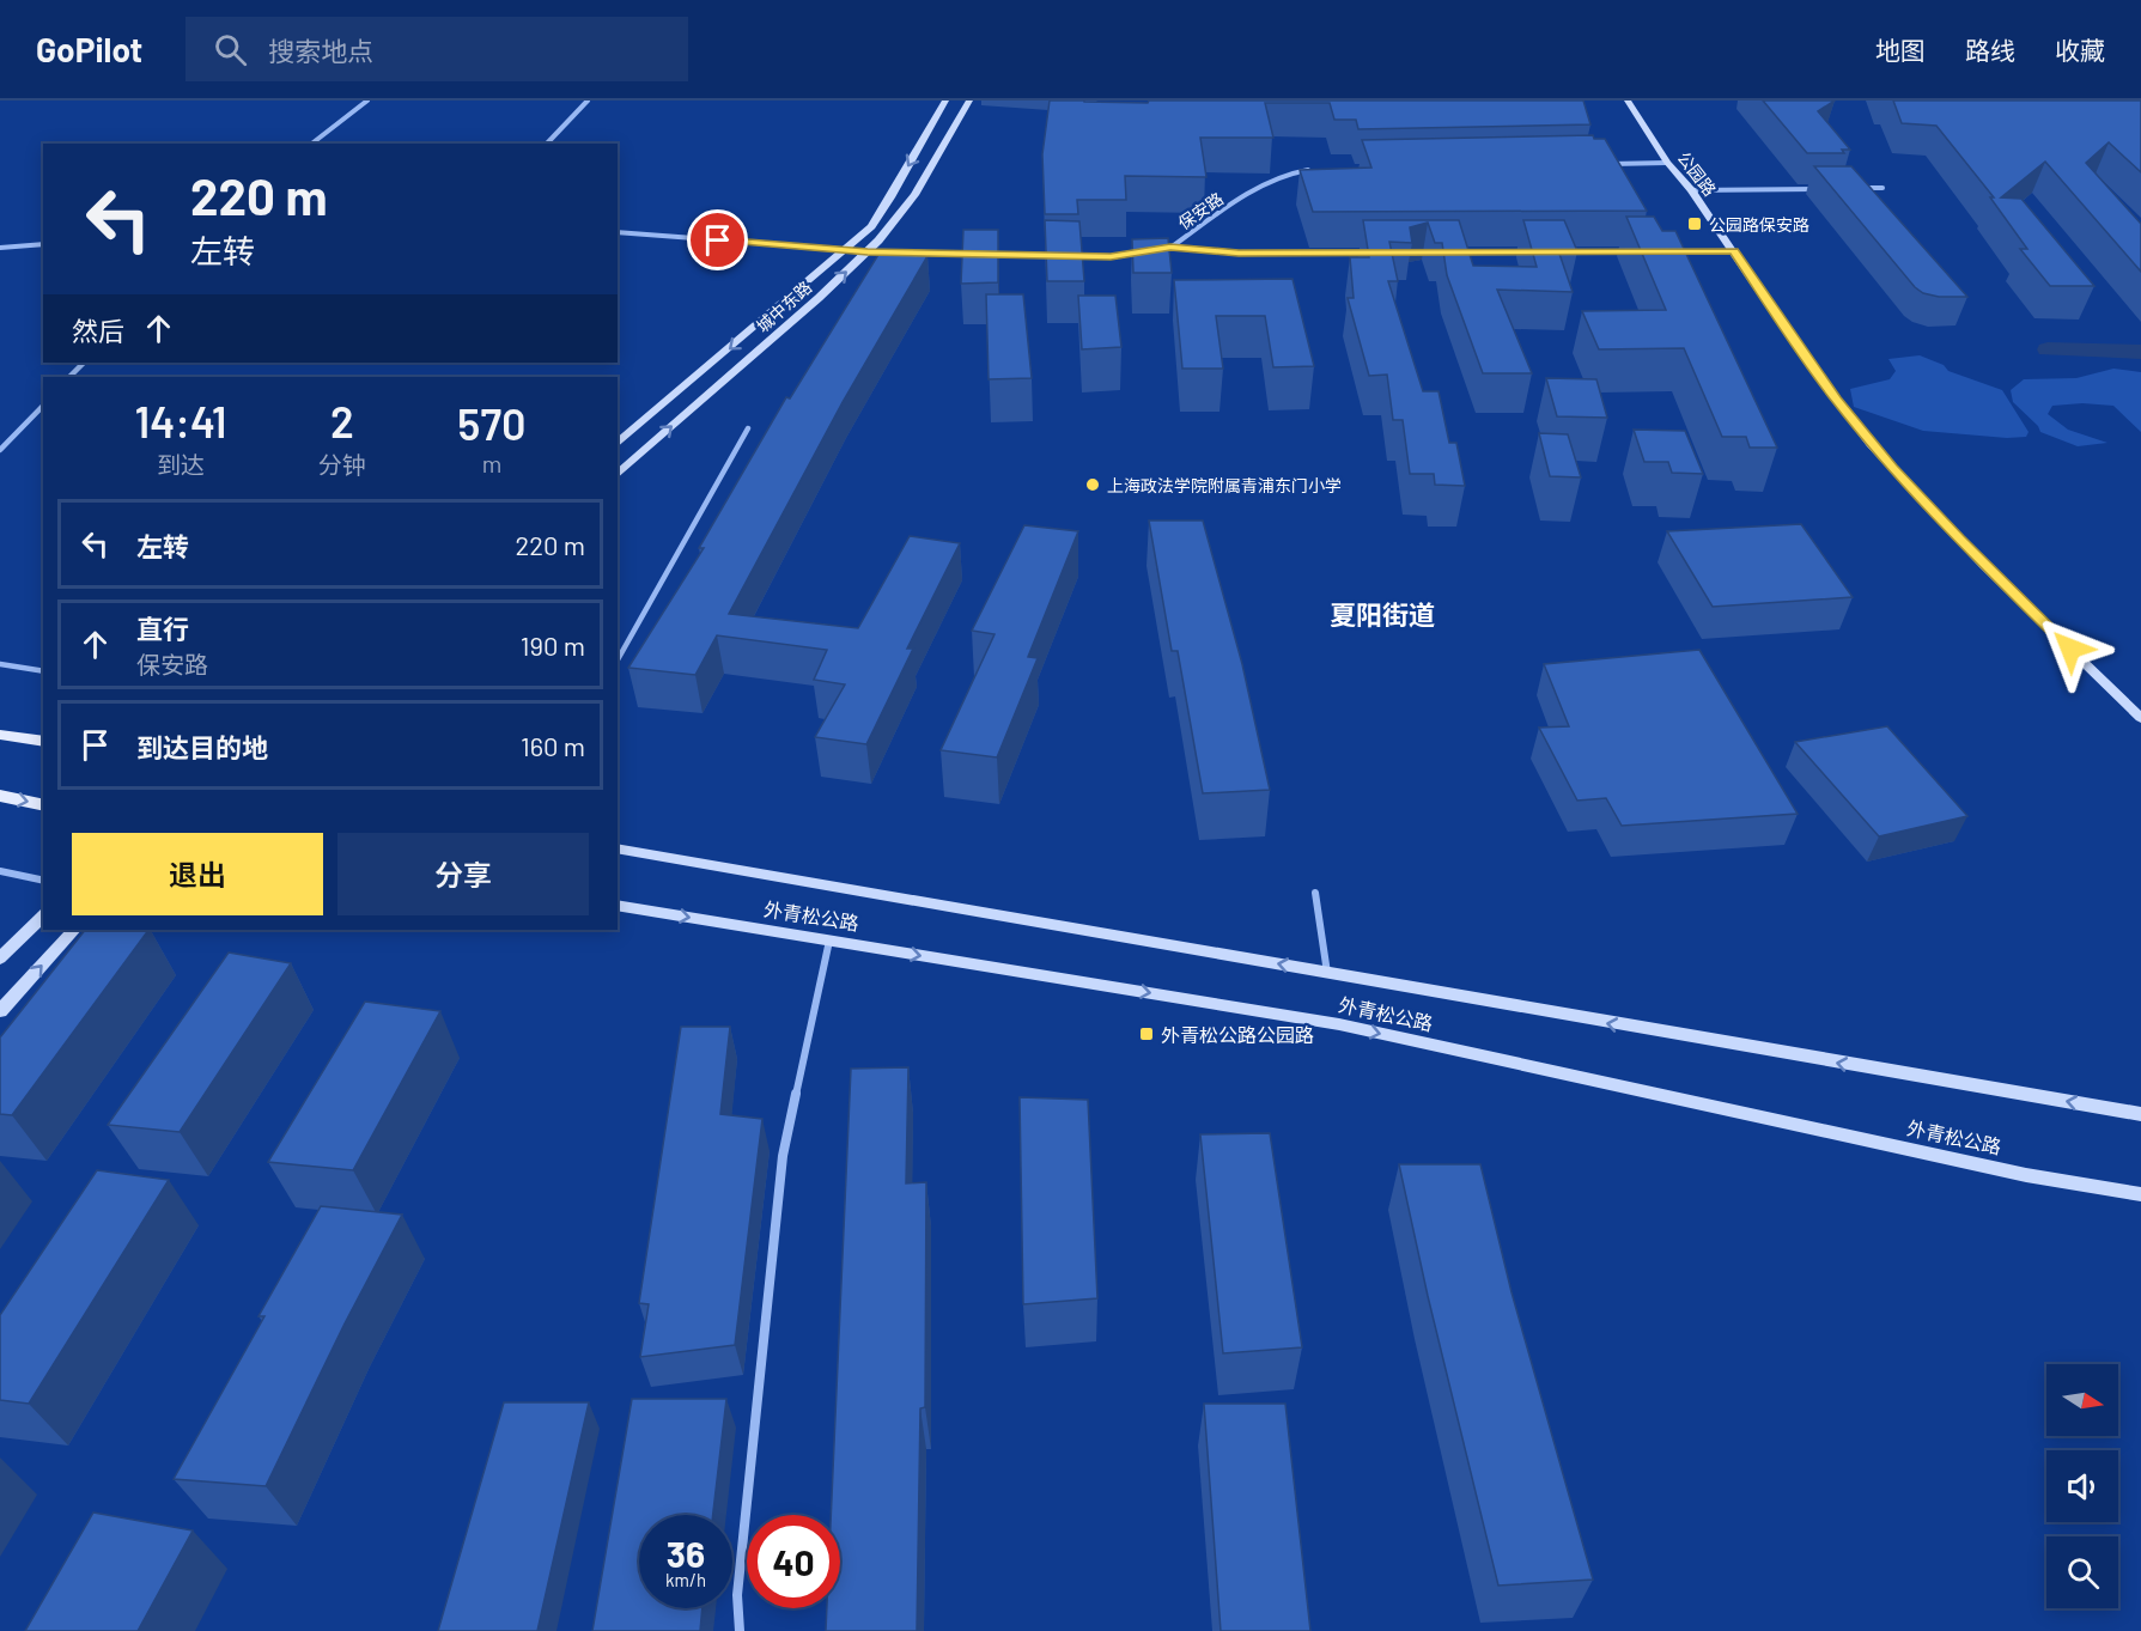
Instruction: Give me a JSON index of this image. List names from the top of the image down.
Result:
{
  "streets": {
    "main road": ["公园路", "城中东路", "外青松公路"],
    "street": ["保安路"]
  },
  "districts": ["夏阳街道"],
  "places": {
    "transit": ["公园路保安路", "外青松公路公园路"],
    "other": ["上海政法学院附属青浦东门小学"]
  },
  "north": "right",
  "page": {
    "header": "GoPilot",
    "search": "搜索地点",
    "nav": ["地图", "路线", "收藏"],
    "turn": ["220 m", "左转"],
    "then": "然后",
    "eta": [
      "14:41",
      "到达",
      "2",
      "分钟",
      "570",
      "m"
    ],
    "list": [
      {
        "name": "左转",
        "value": "220 m"
      },
      {
        "name": "直行",
        "note": "保安路",
        "value": "190 m"
      },
      {
        "name": "到达目的地",
        "value": "160 m"
      }
    ],
    "buttons": ["退出", "分享"],
    "speed": "36 km/h",
    "limit": "40"
  }
}
